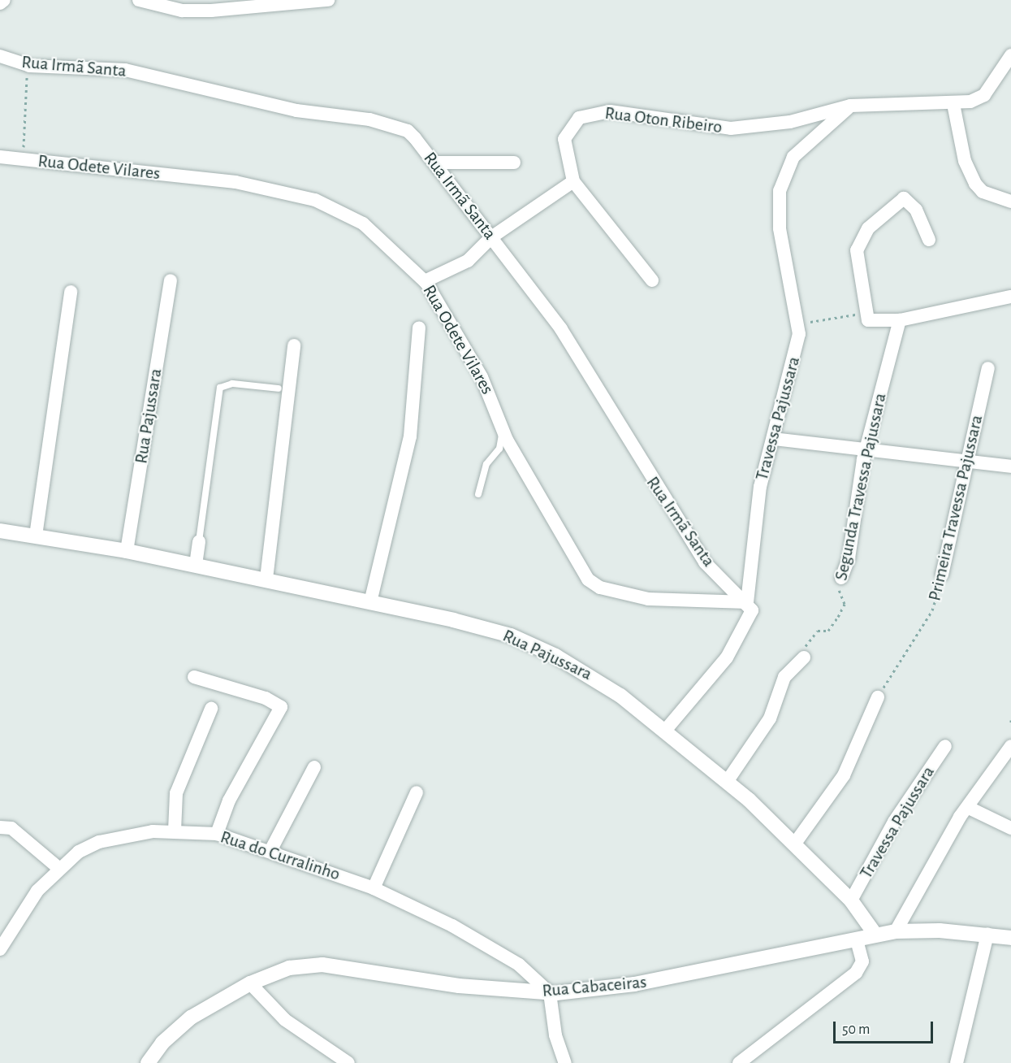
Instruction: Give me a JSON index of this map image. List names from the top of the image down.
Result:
{
  "streets": {
    "main road": ["Rua Pajussara", "Rua Cabaceiras"],
    "street": [
      "Rua Irmã Santa",
      "Rua Oton Ribeiro",
      "Rua Odete Vilares",
      "Travessa Pajussara",
      "Segunda Travessa Pajussara",
      "Primeira Travessa Pajussara",
      "Rua do Curralinho"
    ]
  },
  "crossings": [
    ["Rua Irmã Santa", "Rua Odete Vilares"],
    ["Rua Irmã Santa", "Travessa Pajussara"],
    ["Rua Oton Ribeiro", "Travessa Pajussara"],
    ["Rua Odete Vilares", "Travessa Pajussara"],
    ["Rua Pajussara", "Travessa Pajussara"],
    ["Rua Pajussara", "Rua Cabaceiras"],
    ["Rua do Curralinho", "Rua Cabaceiras"]
  ],
  "scale_bar": "50 m"
}
